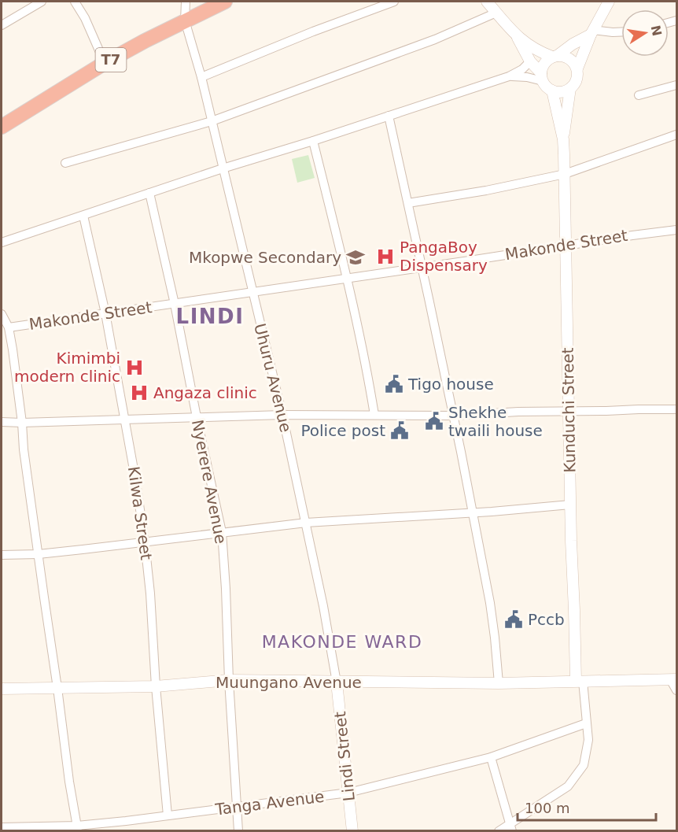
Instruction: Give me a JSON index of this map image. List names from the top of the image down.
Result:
{
  "streets": {
    "highway": ["T7"],
    "main road": ["Kunduchi Street", "Muungano Avenue", "Lindi Street"],
    "street": [
      "Makonde Street",
      "Uhuru Avenue",
      "Nyerere Avenue",
      "Kilwa Street",
      "Tanga Avenue"
    ]
  },
  "crossings": [
    ["T7", "Uhuru Avenue"],
    ["Makonde Street", "Uhuru Avenue"],
    ["Makonde Street", "Kunduchi Street"],
    ["Makonde Street", "Nyerere Avenue"],
    ["Makonde Street", "Kilwa Street"],
    ["Uhuru Avenue", "Muungano Avenue"],
    ["Uhuru Avenue", "Lindi Street"],
    ["Kunduchi Street", "Muungano Avenue"],
    ["Kunduchi Street", "Tanga Avenue"],
    ["Nyerere Avenue", "Muungano Avenue"],
    ["Nyerere Avenue", "Tanga Avenue"],
    ["Kilwa Street", "Muungano Avenue"],
    ["Kilwa Street", "Tanga Avenue"],
    ["Muungano Avenue", "Lindi Street"],
    ["Lindi Street", "Tanga Avenue"]
  ],
  "districts": ["LINDI", "MAKONDE WARD"],
  "places": {
    "hospital": ["PangaBoy Dispensary", "Kimimbi modern clinic", "Angaza clinic"],
    "school or university": ["Mkopwe Secondary"],
    "public building": [
      "Tigo house",
      "Shekhe twaili house",
      "Police post",
      "Pccb"
    ]
  },
  "scale_bar": "100 m",
  "north": "right"
}
